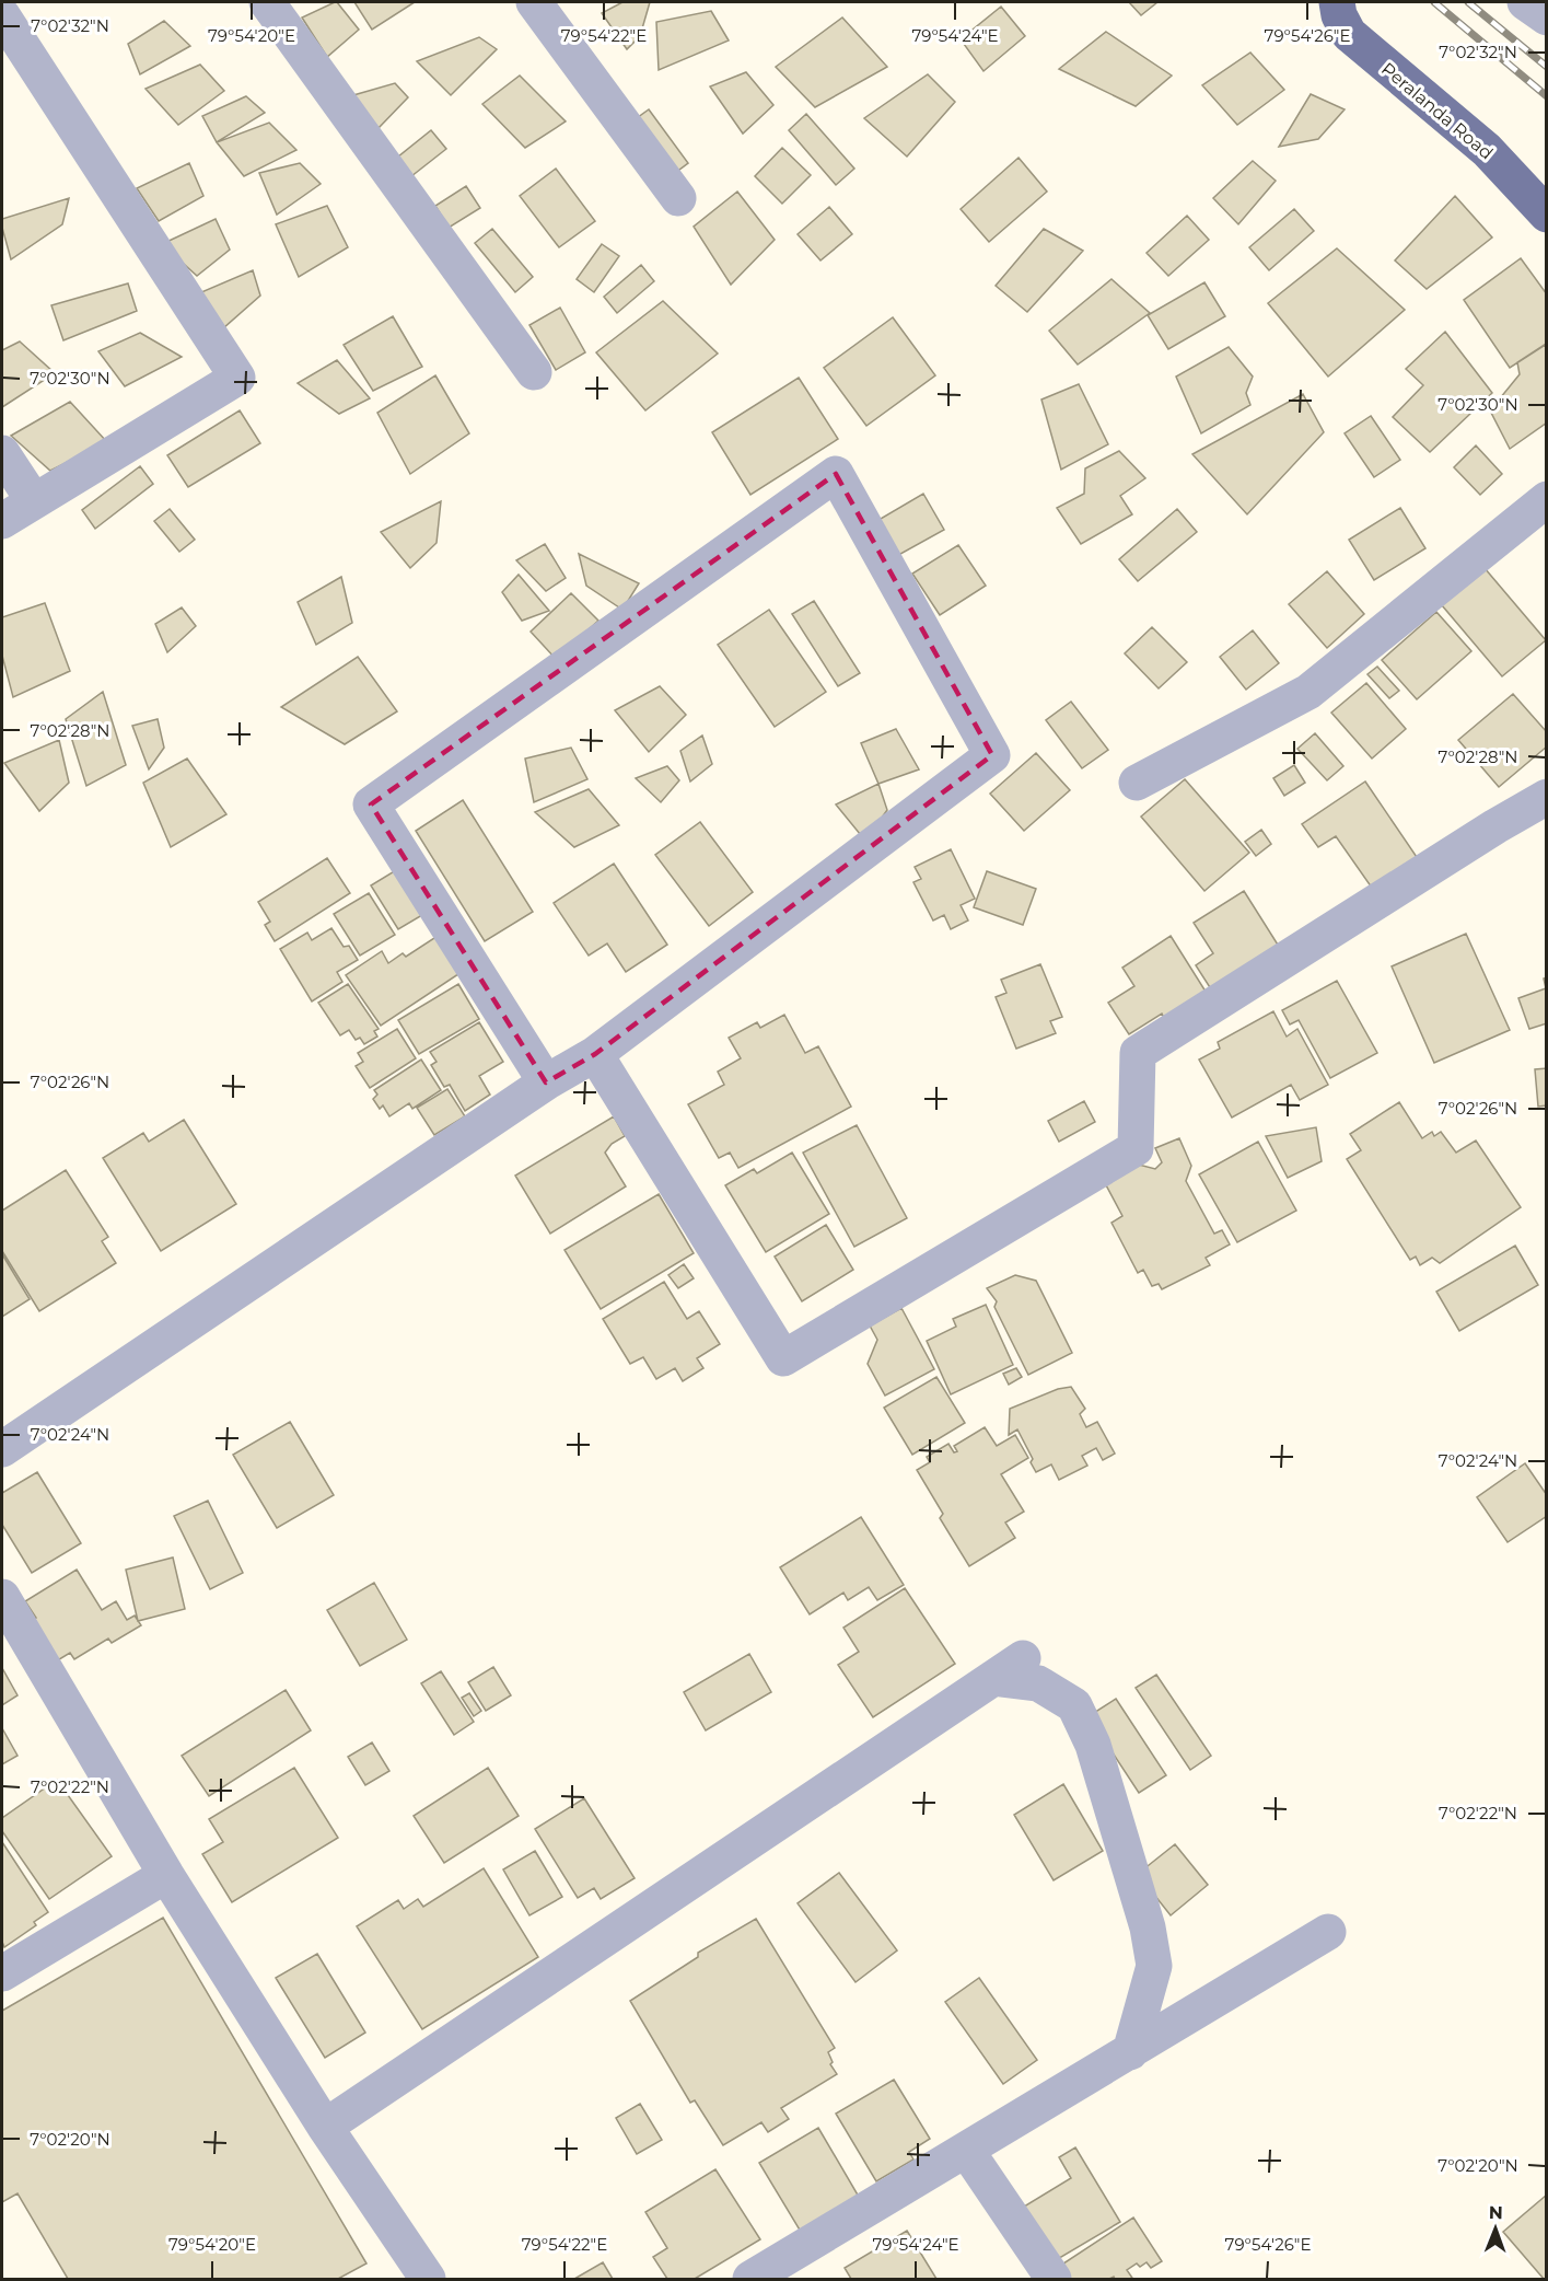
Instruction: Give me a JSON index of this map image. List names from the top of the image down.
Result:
{
  "streets": {
    "main road": ["Peralanda Road"]
  },
  "north": "top",
  "coordinates": [
    "7°02'32\"N",
    "79°54'20\"E",
    "79°54'22\"E",
    "79°54'24\"E",
    "79°54'26\"E",
    "7°02'30\"N",
    "7°02'28\"N",
    "7°02'26\"N",
    "7°02'24\"N",
    "7°02'22\"N",
    "7°02'20\"N"
  ]
}
